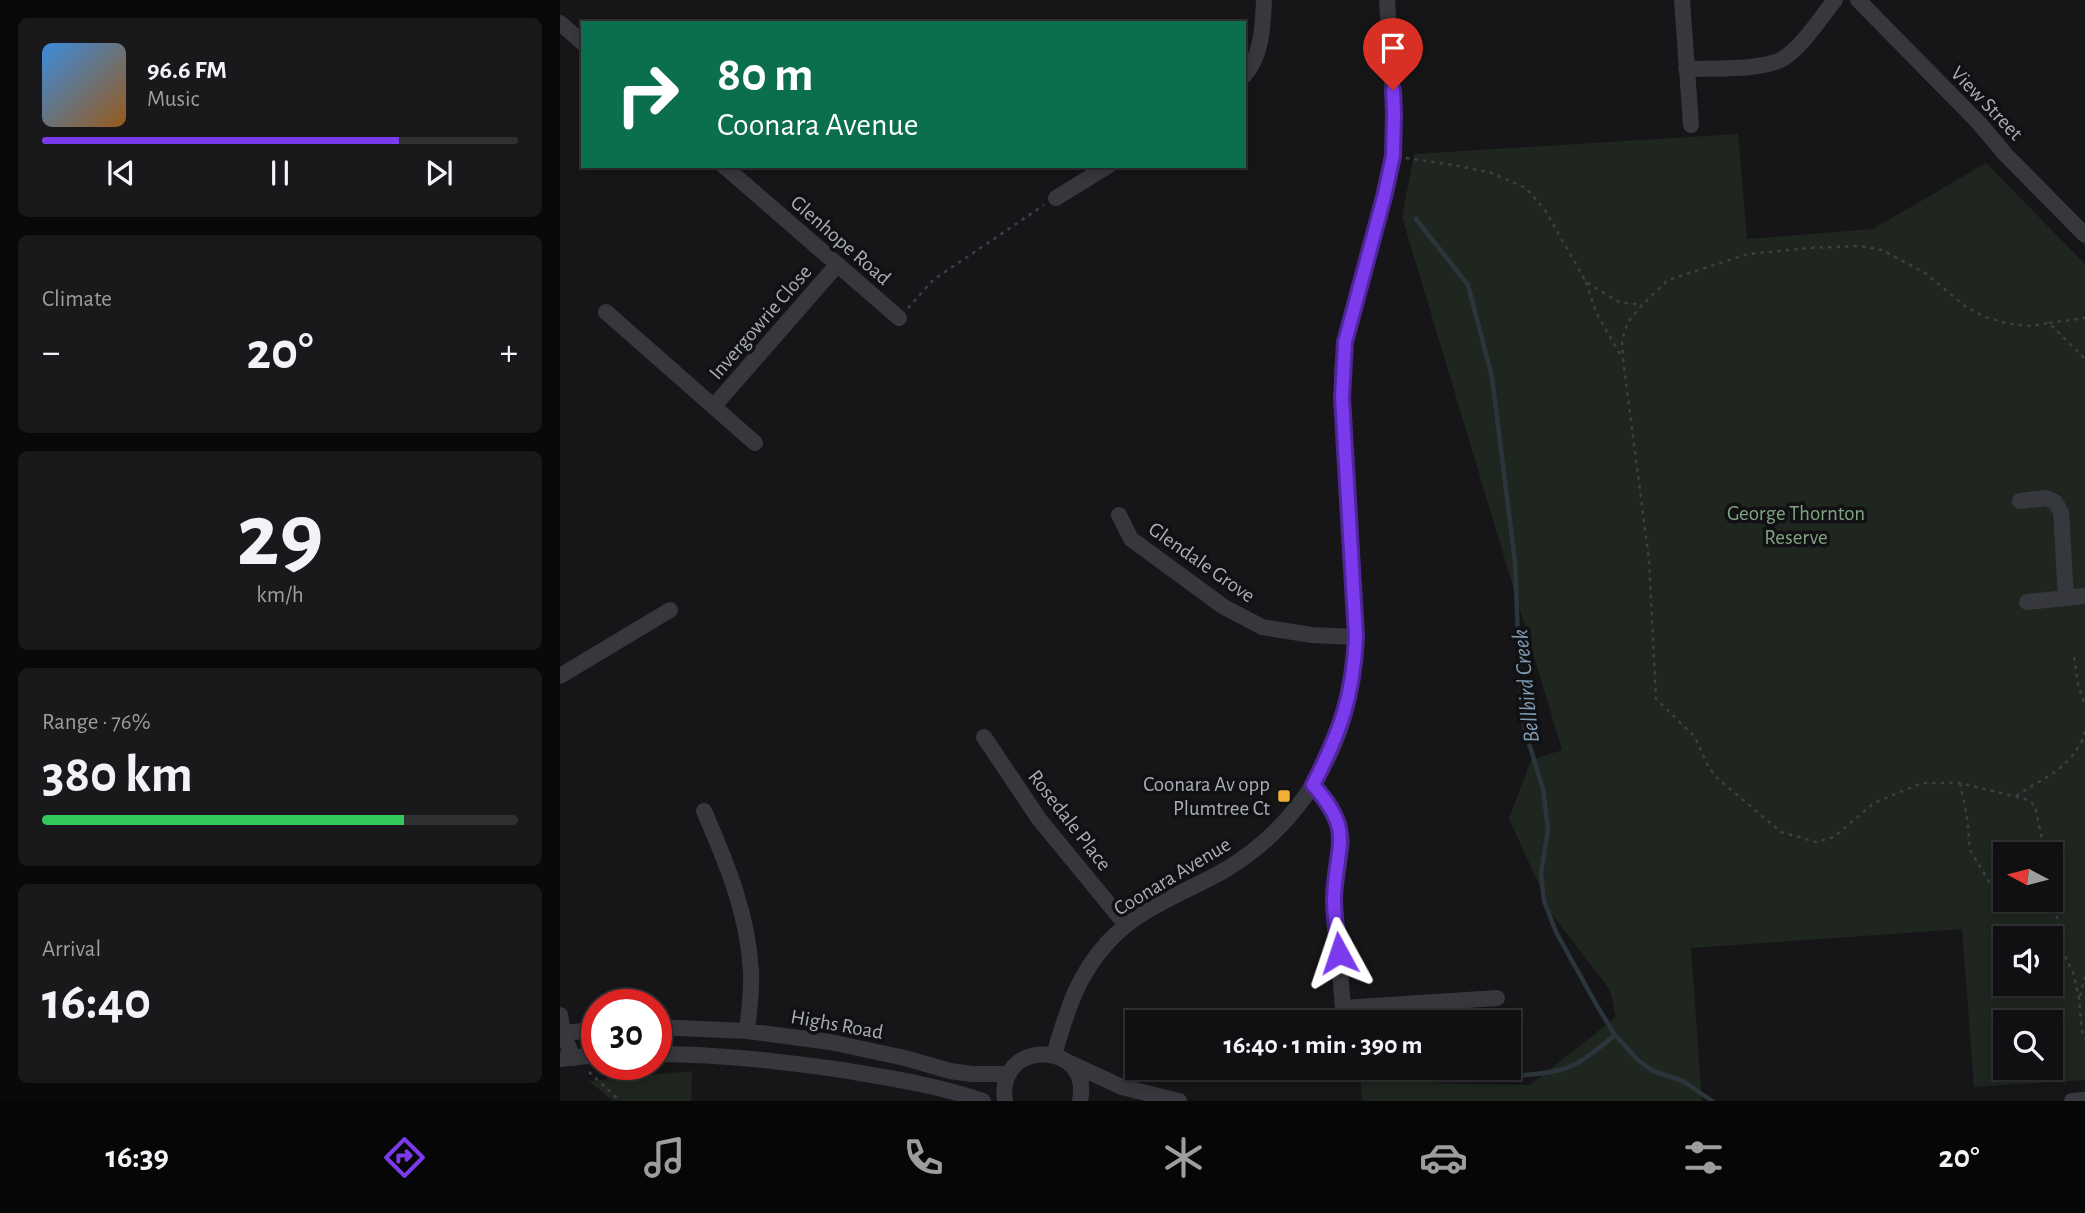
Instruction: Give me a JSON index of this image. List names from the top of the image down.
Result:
{
  "streets": {
    "street": [
      "View Street",
      "Glenhope Road",
      "Invergowrie Close",
      "Glendale Grove",
      "Rosedale Place",
      "Coonara Avenue",
      "Highs Road"
    ]
  },
  "crossings": [
    ["Glenhope Road", "Invergowrie Close"],
    ["Glendale Grove", "Coonara Avenue"],
    ["Rosedale Place", "Coonara Avenue"]
  ],
  "water": ["Bellbird Creek"],
  "parks": ["George Thornton Reserve"],
  "places": {
    "transit": ["Coonara Av opp Plumtree Ct"]
  },
  "north": "left",
  "page": {
    "turn": ["80 m", "Coonara Avenue"],
    "song": ["96.6 FM", "Music"],
    "tile": [
      "Climate",
      ["29", "km/h"],
      ["Range · 76%", "380 km"],
      ["Arrival", "16:40"]
    ],
    "heat": ["−", "20°", "+"],
    "limit": "30",
    "trip": "16:40 · 1 min · 390 m",
    "tabs": ["16:39", "20°"]
  }
}
